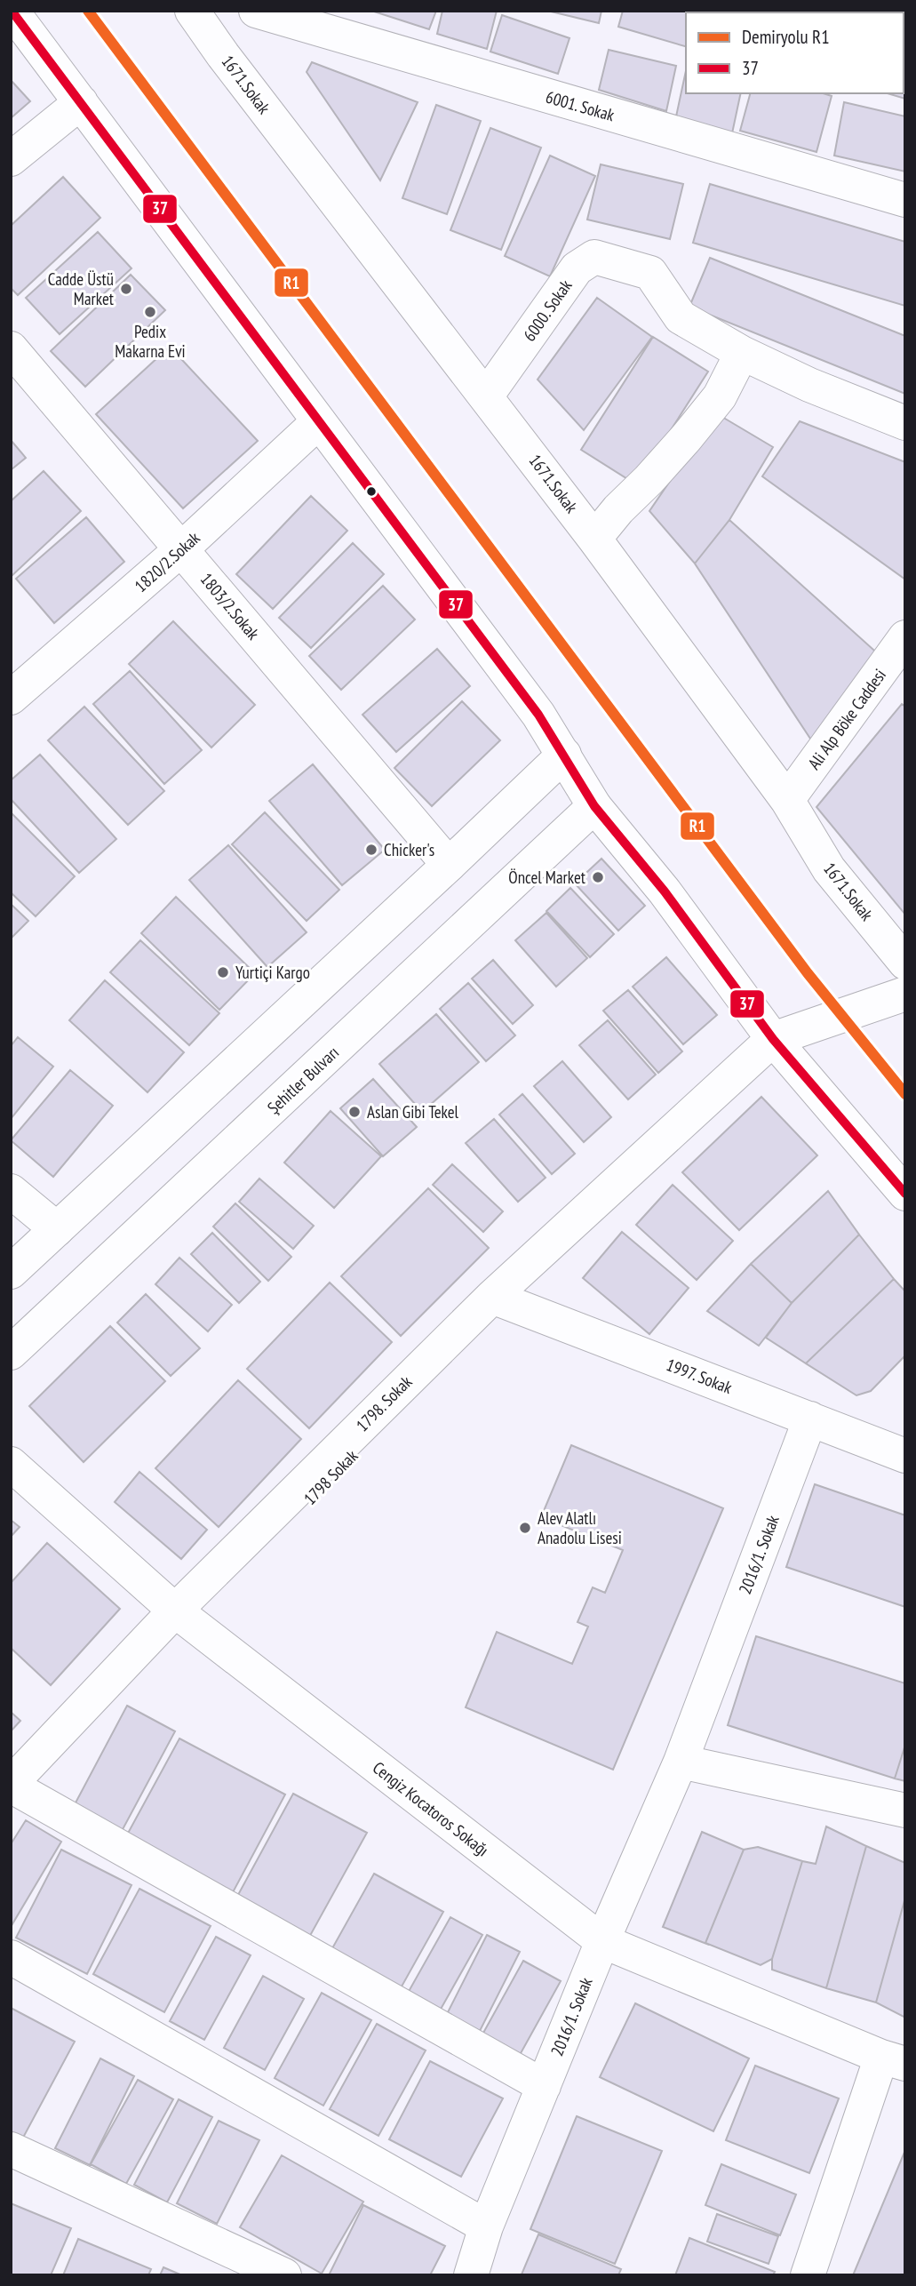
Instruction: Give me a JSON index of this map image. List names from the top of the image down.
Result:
{
  "streets": {
    "street": [
      "1671.Sokak",
      "6001. Sokak",
      "6000. Sokak",
      "1820/2.Sokak",
      "1803/2.Sokak",
      "Ali Alp Böke Caddesi",
      "Şehitler Bulvarı",
      "1997. Sokak",
      "1798. Sokak",
      "2016/1. Sokak",
      "Cengiz Kocatoros Sokağı"
    ]
  },
  "crossings": [
    ["1671.Sokak", "6000. Sokak"],
    ["1671.Sokak", "Ali Alp Böke Caddesi"],
    ["1820/2.Sokak", "1803/2.Sokak"],
    ["1997. Sokak", "1798. Sokak"],
    ["1997. Sokak", "2016/1. Sokak"],
    ["1798. Sokak", "Cengiz Kocatoros Sokağı"],
    ["2016/1. Sokak", "Cengiz Kocatoros Sokağı"]
  ],
  "places": [
    "Cadde Üstü Market",
    "Pedix Makarna Evi",
    "Chicker's",
    "Öncel Market",
    "Yurtiçi Kargo",
    "Aslan Gibi Tekel",
    "Alev Alatlı Anadolu Lisesi"
  ],
  "lines": ["rail line R1", "transit line 37"],
  "legend": ["Demiryolu R1", "37"]
}
